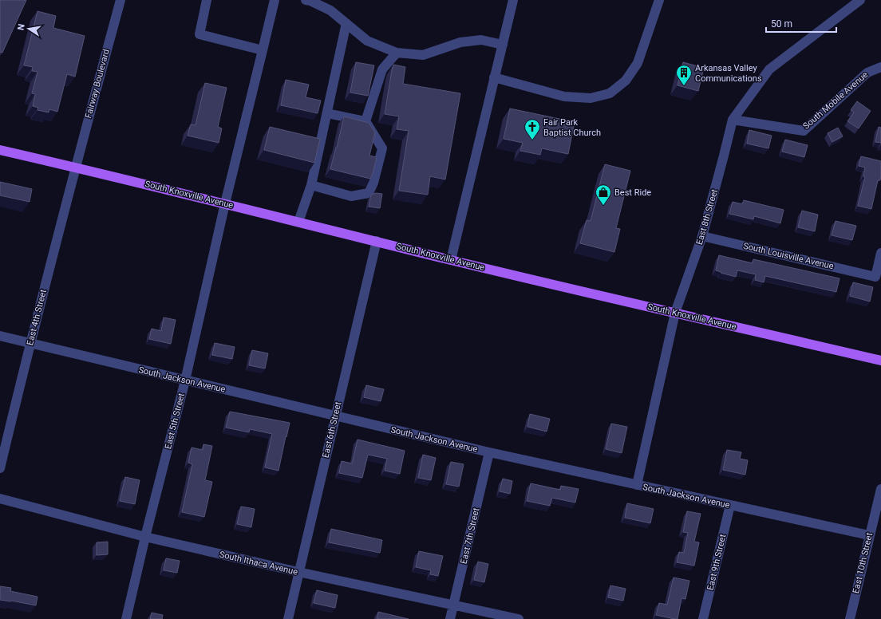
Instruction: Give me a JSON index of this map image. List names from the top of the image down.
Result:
{
  "streets": {
    "main road": ["South Knoxville Avenue"],
    "street": [
      "Fairway Boulevard",
      "South Mobile Avenue",
      "East 8th Street",
      "South Louisville Avenue",
      "East 4th Street",
      "South Jackson Avenue",
      "East 5th Street",
      "East 6th Street",
      "East 7th Street",
      "East 9th Street",
      "South Ithaca Avenue",
      "East 10th Street"
    ]
  },
  "crossings": [
    ["Fairway Boulevard", "South Knoxville Avenue"],
    ["Fairway Boulevard", "East 4th Street"],
    ["South Mobile Avenue", "East 8th Street"],
    ["South Knoxville Avenue", "East 8th Street"],
    ["South Knoxville Avenue", "East 4th Street"],
    ["South Knoxville Avenue", "East 5th Street"],
    ["South Knoxville Avenue", "East 6th Street"],
    ["East 8th Street", "South Louisville Avenue"],
    ["East 8th Street", "South Jackson Avenue"],
    ["East 4th Street", "South Jackson Avenue"],
    ["South Jackson Avenue", "East 5th Street"],
    ["South Jackson Avenue", "East 6th Street"],
    ["South Jackson Avenue", "East 7th Street"],
    ["South Jackson Avenue", "East 9th Street"],
    ["South Jackson Avenue", "East 10th Street"],
    ["East 5th Street", "South Ithaca Avenue"],
    ["East 6th Street", "South Ithaca Avenue"],
    ["East 7th Street", "South Ithaca Avenue"]
  ],
  "places": {
    "building": ["Arkansas Valley Communications"],
    "church": ["Fair Park Baptist Church"],
    "shop": ["Best Ride"]
  },
  "scale_bar": "50 m",
  "north": "left"
}
